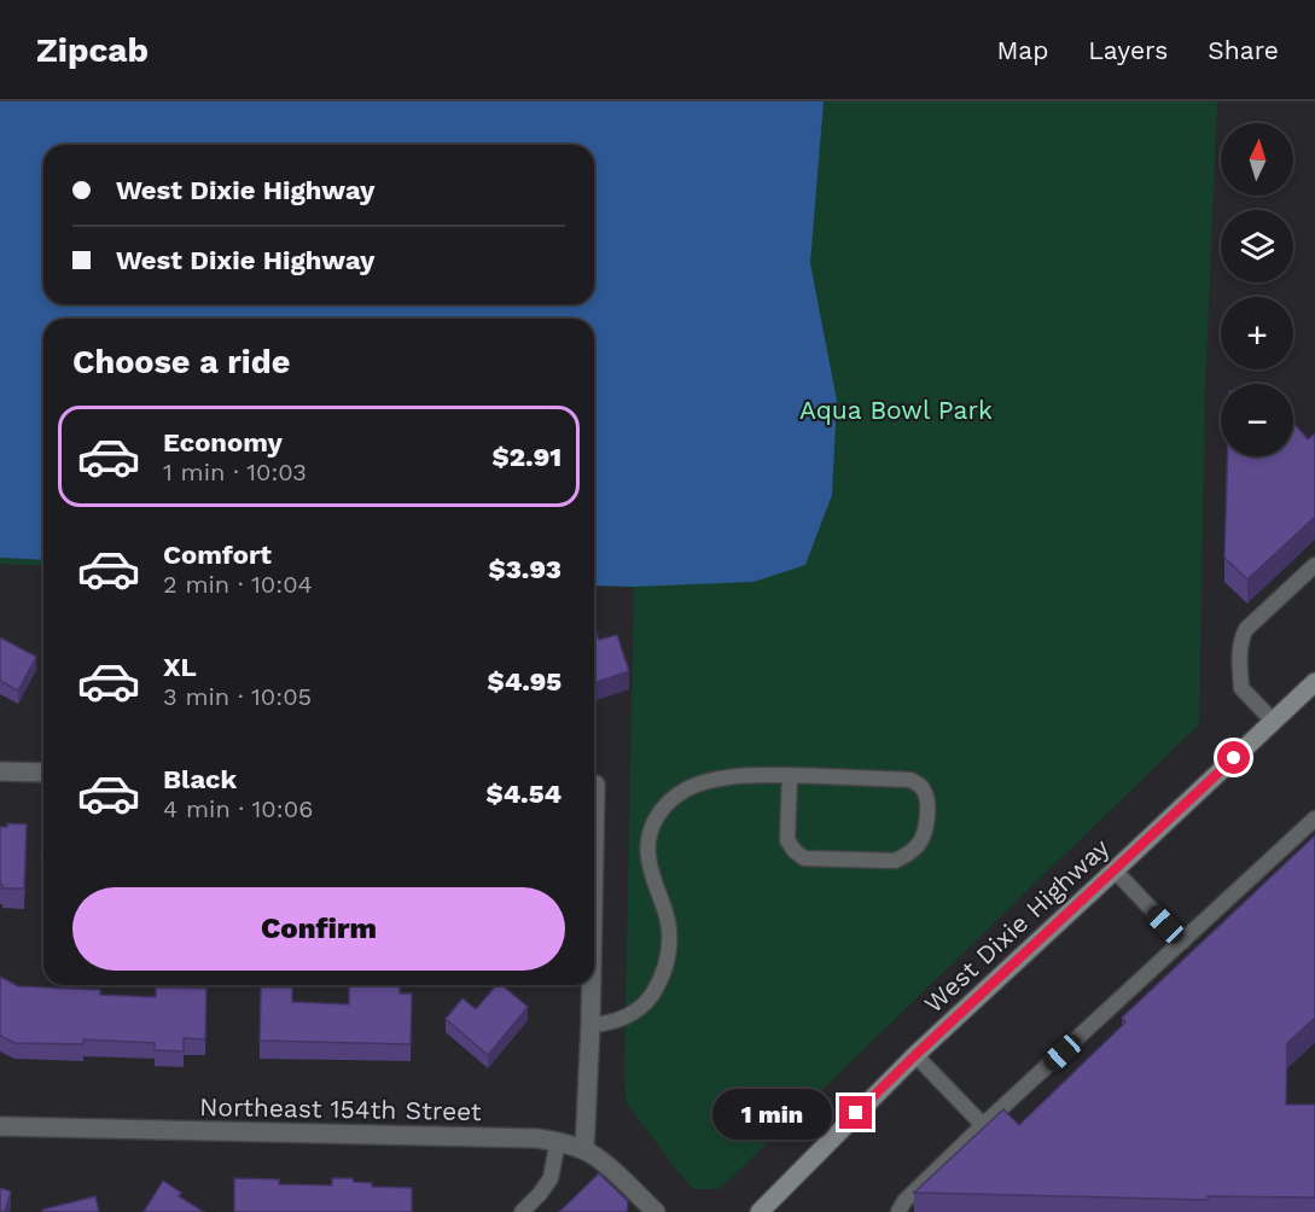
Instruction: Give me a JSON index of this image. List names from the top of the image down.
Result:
{
  "streets": {
    "main road": ["West Dixie Highway"],
    "street": ["Northeast 154th Street"]
  },
  "parks": ["Aqua Bowl Park"],
  "north": "top",
  "page": {
    "header": "Zipcab",
    "nav": ["Map", "Layers", "Share"],
    "map_buttons": ["+", "−"],
    "banner": ["West Dixie Highway", "West Dixie Highway"],
    "heading": "Choose a ride",
    "list": [
      {
        "name": "Economy",
        "note": "1 min · 10:03",
        "value": "$2.91"
      },
      {
        "name": "Comfort",
        "note": "2 min · 10:04",
        "value": "$3.93"
      },
      {
        "name": "XL",
        "note": "3 min · 10:05",
        "value": "$4.95"
      },
      {
        "name": "Black",
        "note": "4 min · 10:06",
        "value": "$4.54"
      }
    ],
    "buttons": "Confirm",
    "bubble": "1 min"
  }
}
